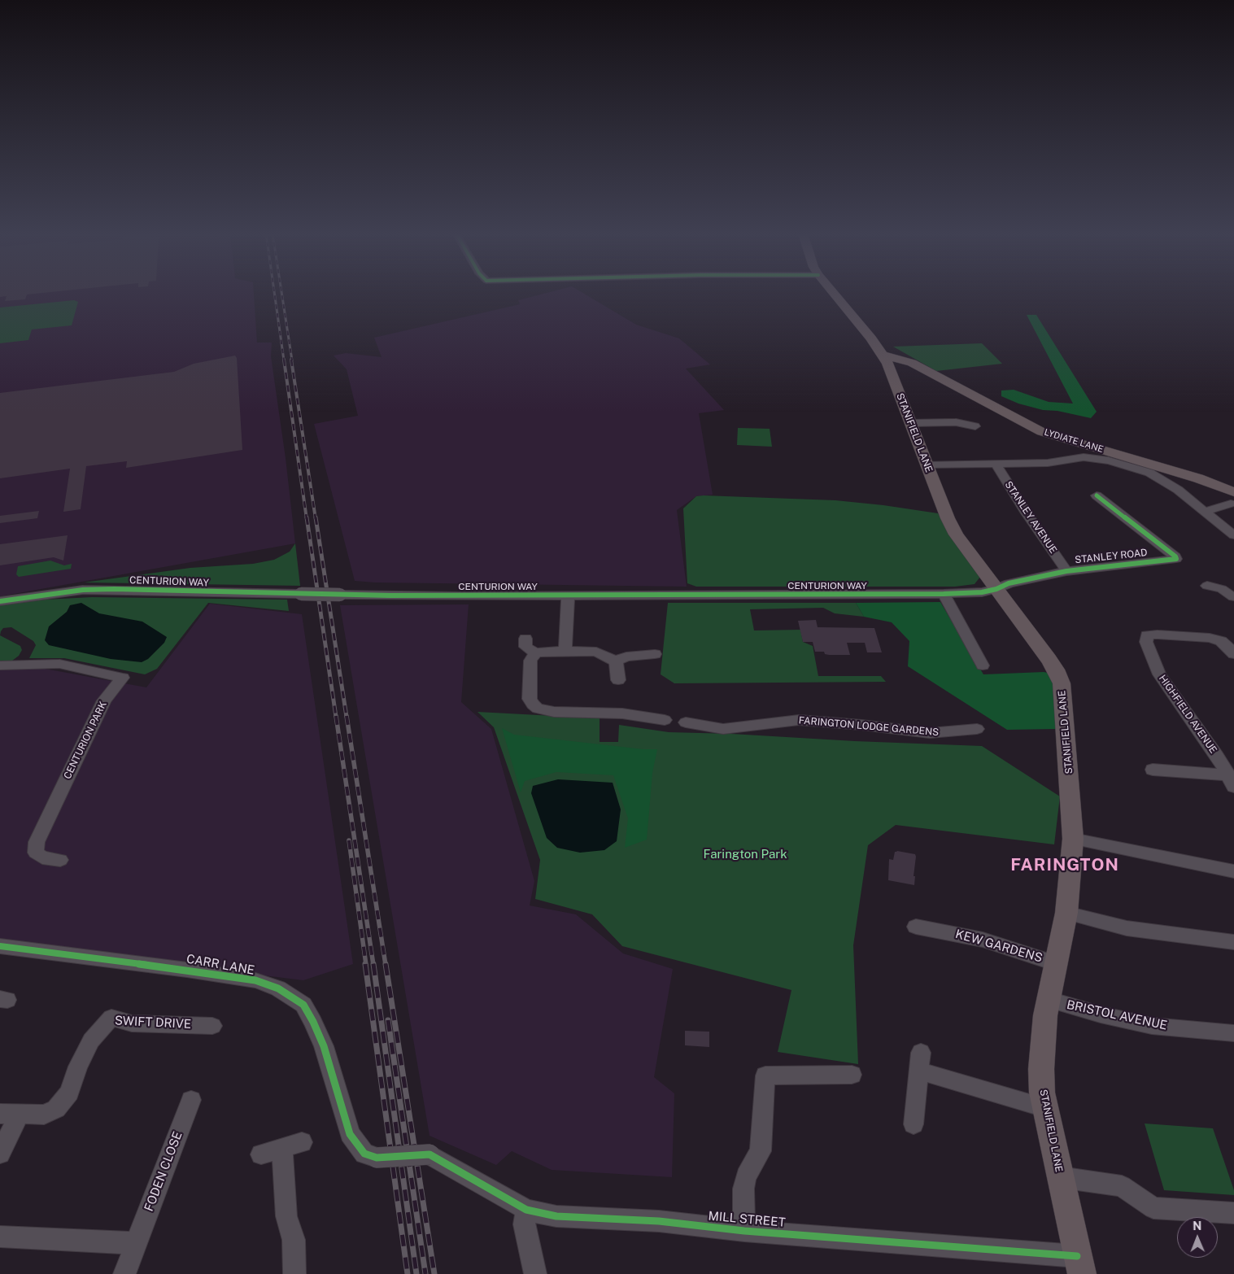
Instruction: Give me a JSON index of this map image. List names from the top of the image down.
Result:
{
  "streets": {
    "main road": ["STANIFIELD LANE", "LYDIATE LANE"],
    "street": [
      "STANLEY AVENUE",
      "STANLEY ROAD",
      "CENTURION WAY",
      "HIGHFIELD AVENUE",
      "FARINGTON LODGE GARDENS",
      "CENTURION PARK",
      "KEW GARDENS",
      "CARR LANE",
      "BRISTOL AVENUE",
      "SWIFT DRIVE",
      "FODEN CLOSE",
      "MILL STREET"
    ]
  },
  "crossings": [
    ["STANIFIELD LANE", "LYDIATE LANE"],
    ["STANIFIELD LANE", "STANLEY ROAD"],
    ["STANIFIELD LANE", "CENTURION WAY"],
    ["STANIFIELD LANE", "KEW GARDENS"],
    ["STANIFIELD LANE", "BRISTOL AVENUE"],
    ["STANIFIELD LANE", "MILL STREET"],
    ["STANLEY AVENUE", "STANLEY ROAD"],
    ["STANLEY ROAD", "CENTURION WAY"],
    ["CARR LANE", "MILL STREET"]
  ],
  "districts": ["FARINGTON"],
  "parks": ["Farington Park"],
  "north": "top"
}
